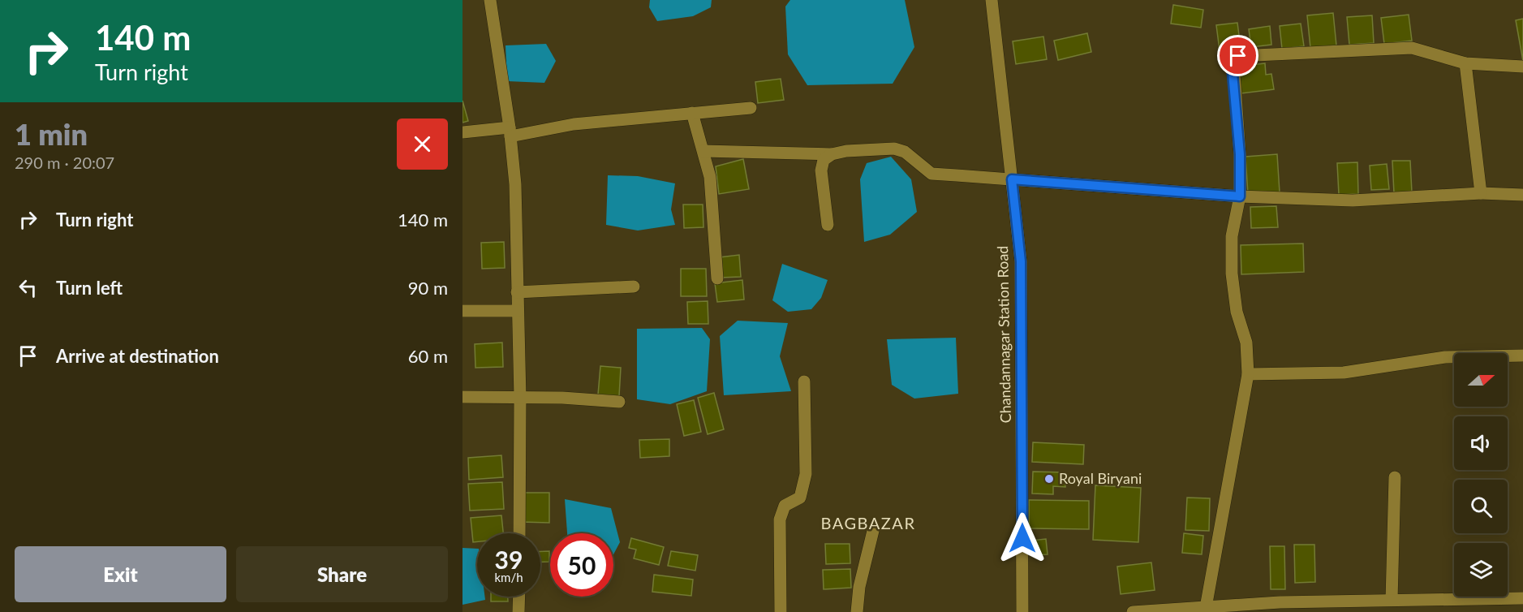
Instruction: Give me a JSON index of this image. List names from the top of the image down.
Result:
{
  "streets": {
    "street": ["Chandannagar Station Road"]
  },
  "districts": ["BAGBAZAR"],
  "places": ["Royal Biryani"],
  "north": "right",
  "page": {
    "turn": ["140 m", "Turn right"],
    "heading": ["1 min", "290 m · 20:07"],
    "list": [
      {
        "name": "Turn right",
        "value": "140 m"
      },
      {
        "name": "Turn left",
        "value": "90 m"
      },
      {
        "name": "Arrive at destination",
        "value": "60 m"
      }
    ],
    "speed": "39 km/h",
    "limit": "50",
    "buttons": ["Exit", "Share"]
  }
}
